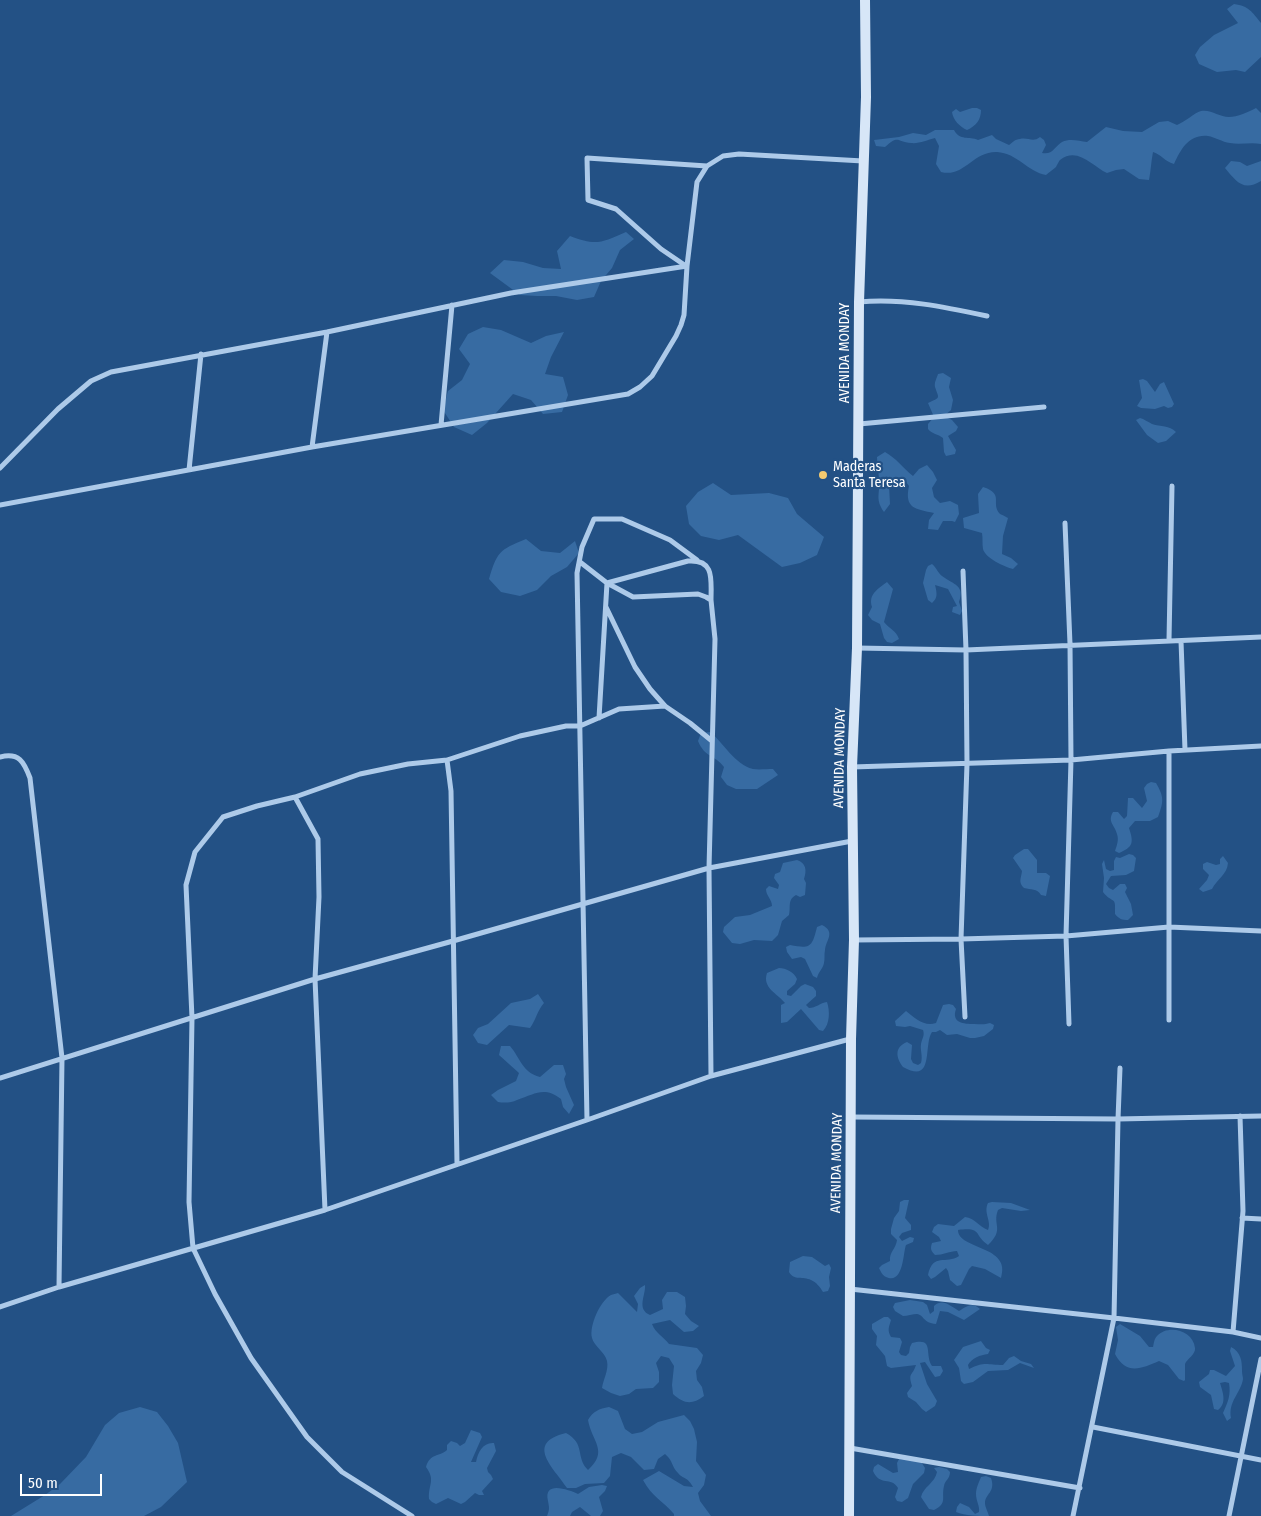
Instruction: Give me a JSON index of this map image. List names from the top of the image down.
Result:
{
  "streets": {
    "main road": ["AVENIDA MONDAY"]
  },
  "places": ["Maderas Santa Teresa"],
  "scale_bar": "50 m"
}
